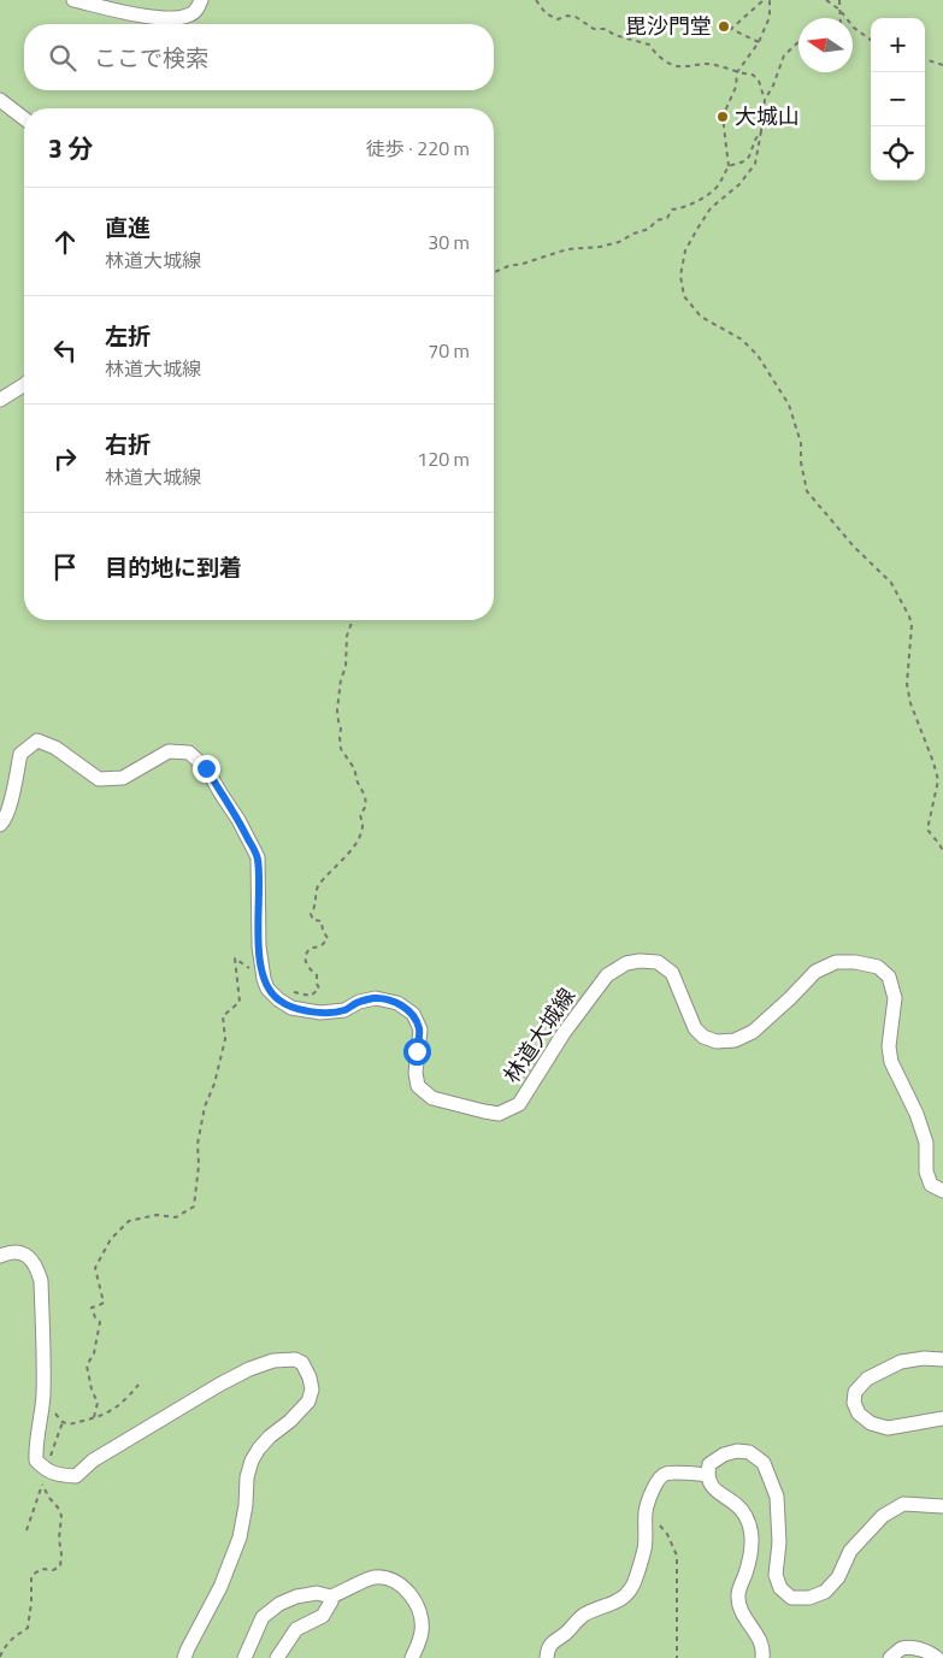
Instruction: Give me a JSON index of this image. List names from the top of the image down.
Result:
{
  "streets": {
    "street": ["林道大城線"]
  },
  "places": ["毘沙門堂", "大城山"],
  "north": "left",
  "page": {
    "map_buttons": ["+", "−"],
    "search": "ここで検索",
    "heading": ["3 分", "徒歩 · 220 m"],
    "list": [
      ["直進", "林道大城線", "30 m"],
      ["左折", "林道大城線", "70 m"],
      ["右折", "林道大城線", "120 m"],
      "目的地に到着"
    ]
  }
}
